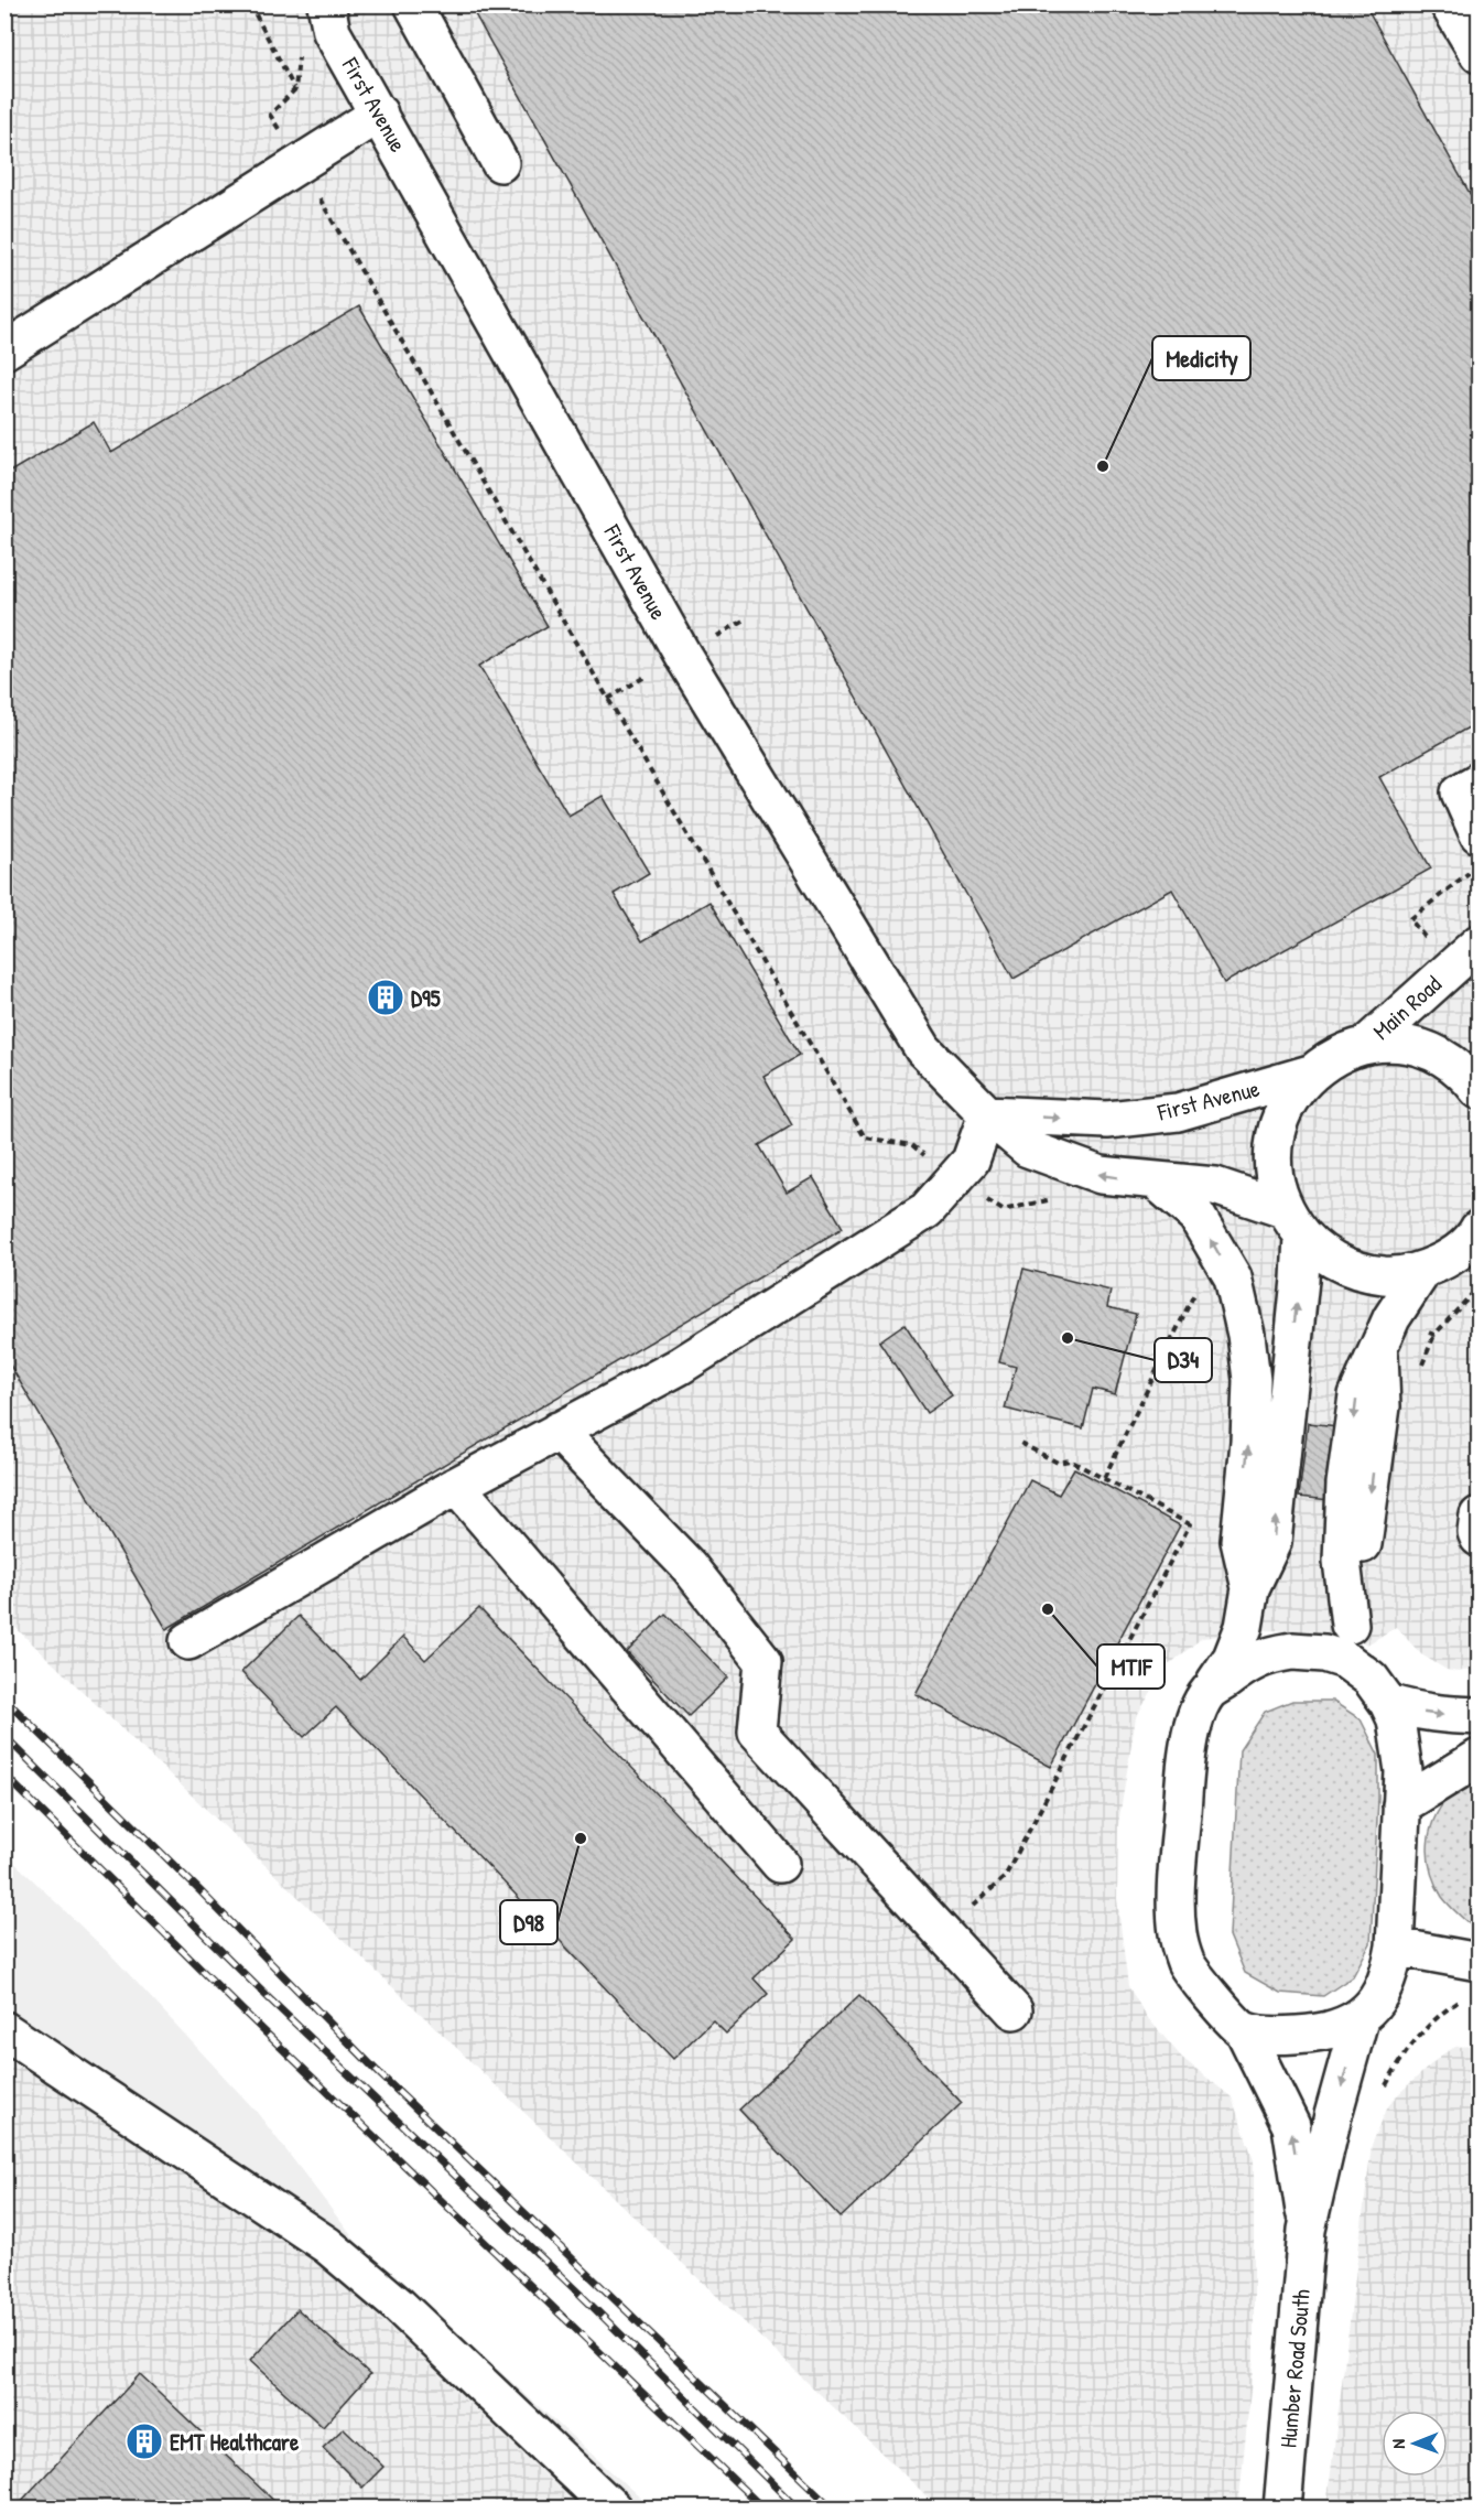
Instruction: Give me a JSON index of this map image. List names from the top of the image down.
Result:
{
  "streets": {
    "street": ["First Avenue", "Main Road", "Humber Road South"]
  },
  "places": {
    "other": [
      "Medicity",
      "D34",
      "MTIF",
      "D98"
    ],
    "building": ["D95", "EMT Healthcare"]
  },
  "north": "left"
}
